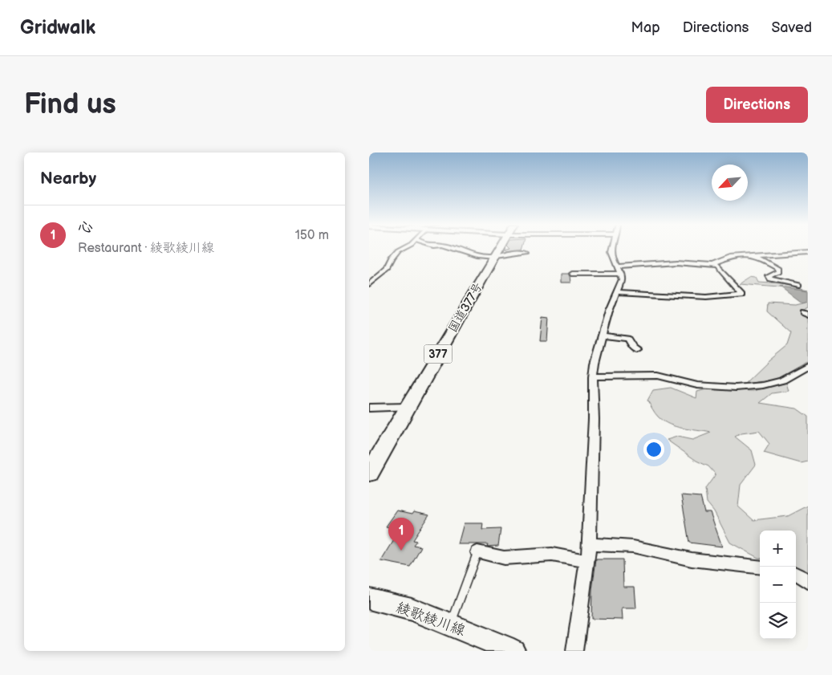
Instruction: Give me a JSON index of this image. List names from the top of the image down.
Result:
{
  "streets": {
    "highway": ["国道377号", "377"],
    "main road": ["綾歌綾川線"]
  },
  "north": "bottom left",
  "page": {
    "header": "Gridwalk",
    "nav": ["Map", "Directions", "Saved"],
    "buttons": "Directions",
    "title": "Find us",
    "heading": "Nearby",
    "list": [
      {
        "mark": "1",
        "name": "心",
        "note": "Restaurant · 綾歌綾川線",
        "value": "150 m"
      }
    ],
    "pins": "1",
    "map_buttons": ["+", "−"]
  }
}
